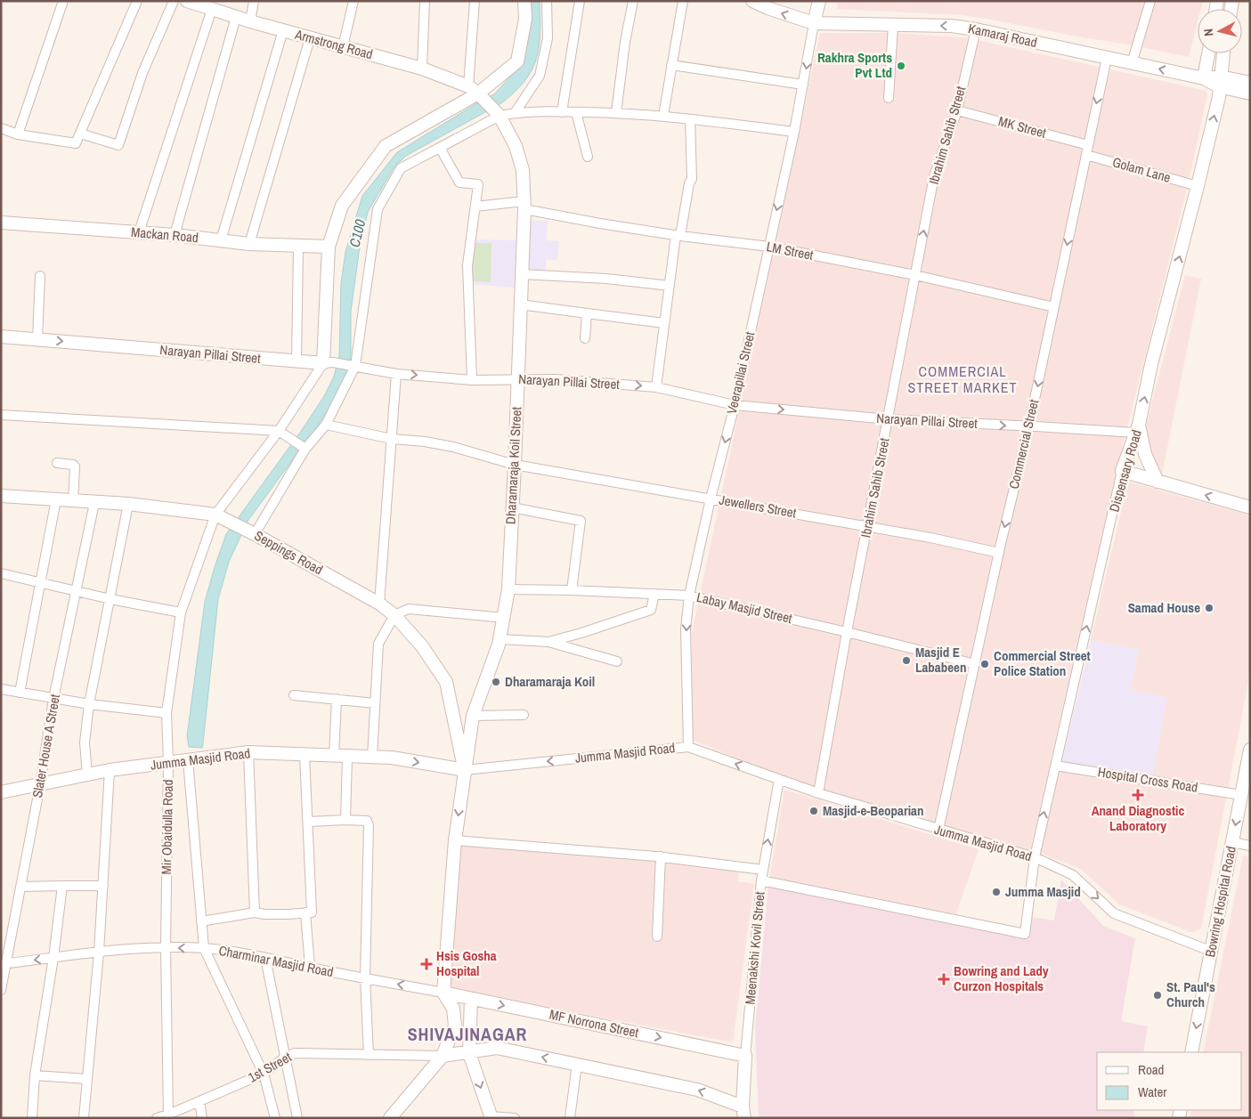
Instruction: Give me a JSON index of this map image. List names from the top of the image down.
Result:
{
  "streets": {
    "street": [
      "Kamaraj Road",
      "Armstrong Road",
      "MK Street",
      "Ibrahim Sahib Street",
      "Golam Lane",
      "Mackan Road",
      "LM Street",
      "Narayan Pillai Street",
      "Veerapillai Street",
      "Commercial Street",
      "Dharamaraja Koil Street",
      "Dispensary Road",
      "Jewellers Street",
      "Seppings Road",
      "Labay Masjid Street",
      "Slater House A Street",
      "Jumma Masjid Road",
      "Hospital Cross Road",
      "Mir Obaidulla Road",
      "Bowring Hospital Road",
      "Meenakshi Kovil Street",
      "Charminar Masjid Road",
      "MF Norrona Street",
      "1st Street"
    ]
  },
  "crossings": [
    ["Kamaraj Road", "Ibrahim Sahib Street"],
    ["Kamaraj Road", "Veerapillai Street"],
    ["Kamaraj Road", "Commercial Street"],
    ["Kamaraj Road", "Dispensary Road"],
    ["Armstrong Road", "Dharamaraja Koil Street"],
    ["MK Street", "Ibrahim Sahib Street"],
    ["MK Street", "Commercial Street"],
    ["Ibrahim Sahib Street", "LM Street"],
    ["Ibrahim Sahib Street", "Narayan Pillai Street"],
    ["Ibrahim Sahib Street", "Jewellers Street"],
    ["Ibrahim Sahib Street", "Labay Masjid Street"],
    ["Ibrahim Sahib Street", "Jumma Masjid Road"],
    ["Golam Lane", "Commercial Street"],
    ["Golam Lane", "Dispensary Road"],
    ["LM Street", "Veerapillai Street"],
    ["LM Street", "Commercial Street"],
    ["LM Street", "Dharamaraja Koil Street"],
    ["Narayan Pillai Street", "Veerapillai Street"],
    ["Narayan Pillai Street", "Commercial Street"],
    ["Narayan Pillai Street", "Dharamaraja Koil Street"],
    ["Narayan Pillai Street", "Dispensary Road"],
    ["Narayan Pillai Street", "Mir Obaidulla Road"],
    ["Veerapillai Street", "Jewellers Street"],
    ["Veerapillai Street", "Labay Masjid Street"],
    ["Veerapillai Street", "Jumma Masjid Road"],
    ["Commercial Street", "Jewellers Street"],
    ["Commercial Street", "Labay Masjid Street"],
    ["Commercial Street", "Jumma Masjid Road"],
    ["Dharamaraja Koil Street", "Jewellers Street"],
    ["Dharamaraja Koil Street", "Seppings Road"],
    ["Dharamaraja Koil Street", "Labay Masjid Street"],
    ["Dharamaraja Koil Street", "Jumma Masjid Road"],
    ["Dharamaraja Koil Street", "Charminar Masjid Road"],
    ["Dharamaraja Koil Street", "MF Norrona Street"],
    ["Dispensary Road", "Jumma Masjid Road"],
    ["Dispensary Road", "Hospital Cross Road"],
    ["Dispensary Road", "Meenakshi Kovil Street"],
    ["Seppings Road", "Slater House A Street"],
    ["Seppings Road", "Jumma Masjid Road"],
    ["Seppings Road", "Mir Obaidulla Road"],
    ["Slater House A Street", "Jumma Masjid Road"],
    ["Slater House A Street", "Charminar Masjid Road"],
    ["Jumma Masjid Road", "Mir Obaidulla Road"],
    ["Jumma Masjid Road", "Bowring Hospital Road"],
    ["Jumma Masjid Road", "Meenakshi Kovil Street"],
    ["Hospital Cross Road", "Bowring Hospital Road"],
    ["Mir Obaidulla Road", "Charminar Masjid Road"],
    ["Mir Obaidulla Road", "1st Street"],
    ["Meenakshi Kovil Street", "MF Norrona Street"],
    ["Charminar Masjid Road", "MF Norrona Street"]
  ],
  "one_way": [
    "Veerapillai Street",
    "Commercial Street",
    "Dispensary Road",
    "Bowring Hospital Road",
    "Charminar Masjid Road"
  ],
  "districts": ["COMMERCIAL STREET MARKET", "SHIVAJINAGAR"],
  "water": ["C100"],
  "places": {
    "other": [
      "Rakhra Sports Pvt Ltd",
      "Samad House",
      "Masjid E Lababeen",
      "Commercial Street Police Station",
      "Dharamaraja Koil",
      "Masjid-e-Beoparian",
      "Jumma Masjid",
      "St. Paul's Church"
    ],
    "health": ["Anand Diagnostic Laboratory", "Hsis Gosha Hospital", "Bowring and Lady Curzon Hospitals"]
  },
  "legend": ["Road", "Water"],
  "north": "left"
}
